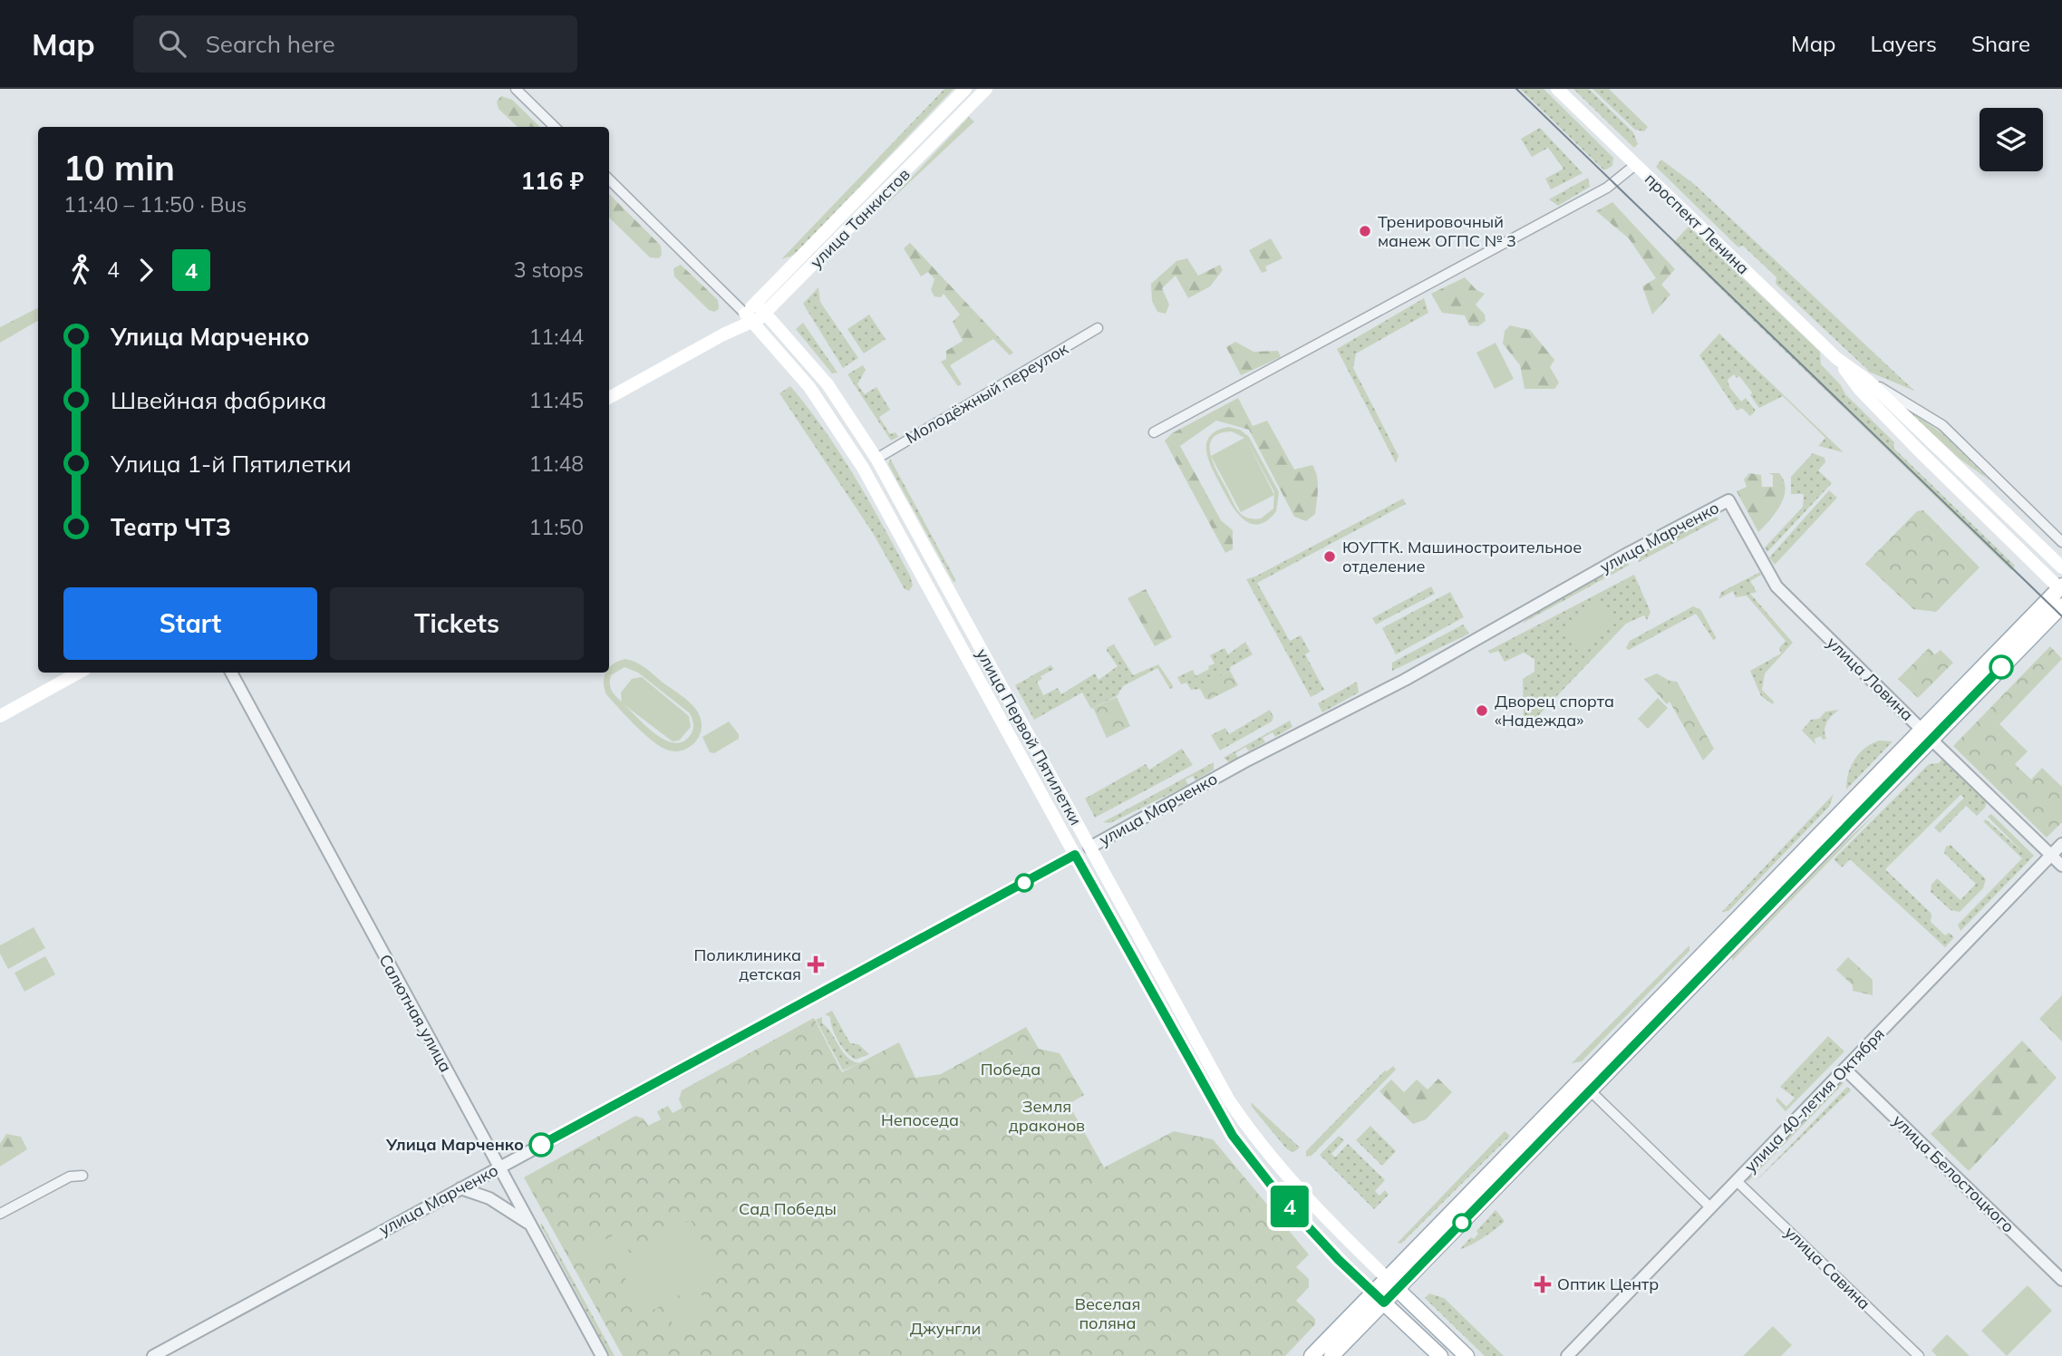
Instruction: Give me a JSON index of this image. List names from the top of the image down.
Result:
{
  "streets": {
    "main road": [
      "улица Танкистов",
      "проспект Ленина",
      "улица Марченко",
      "улица Ловина",
      "улица Первой Пятилетки"
    ],
    "street": [
      "Молодёжный переулок",
      "Салютная улица",
      "улица 40-летия Октября",
      "улица Белостоцкого",
      "улица Савина"
    ]
  },
  "crossings": [
    ["улица Танкистов", "улица Первой Пятилетки"],
    ["Молодёжный переулок", "улица Первой Пятилетки"],
    ["улица Марченко", "улица Ловина"],
    ["улица Марченко", "улица Первой Пятилетки"],
    ["улица Марченко", "Салютная улица"],
    ["улица Ловина", "улица 40-летия Октября"],
    ["улица 40-летия Октября", "улица Белостоцкого"],
    ["улица 40-летия Октября", "улица Савина"]
  ],
  "parks": [
    "Победа",
    "Земля драконов",
    "Непоседа",
    "Сад Победы",
    "Веселая поляна",
    "Джунгли"
  ],
  "places": {
    "other": [
      "Тренировочный манеж ОГПС № 3",
      "ЮУГТК. Машиностроительное отделение",
      "Дворец спорта «Надежда»",
      "Улица Марченко"
    ],
    "health": ["Поликлиника детская", "Оптик Центр"]
  },
  "lines": ["bus line 4"],
  "page": {
    "header": "Map",
    "search": "Search here",
    "nav": ["Map", "Layers", "Share"],
    "on_map": "4",
    "heading": ["10 min", "11:40 – 11:50 · Bus", "116 ₽"],
    "legs": ["4", "4", "3 stops"],
    "list": [
      {
        "name": "Улица Марченко",
        "value": "11:44"
      },
      {
        "name": "Швейная фабрика",
        "value": "11:45"
      },
      {
        "name": "Улица 1-й Пятилетки",
        "value": "11:48"
      },
      {
        "name": "Театр ЧТЗ",
        "value": "11:50"
      }
    ],
    "buttons": ["Start", "Tickets"]
  }
}
